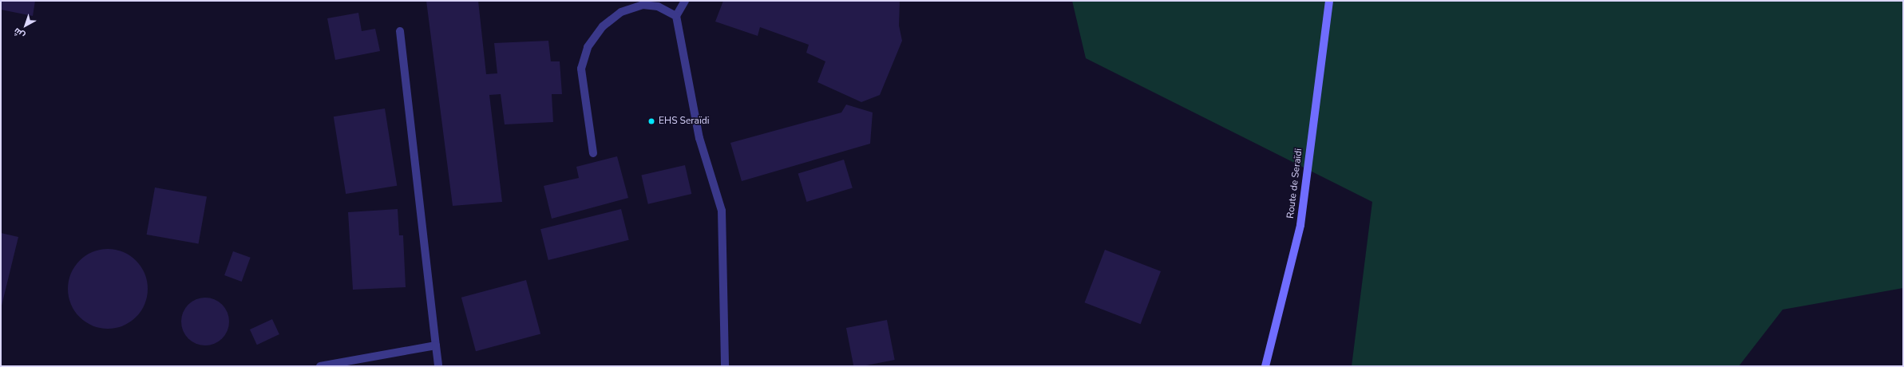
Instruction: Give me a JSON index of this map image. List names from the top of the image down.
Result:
{
  "streets": {
    "main road": ["Route de Seraïdi"]
  },
  "places": ["EHS Seraïdi"],
  "north": "bottom left"
}
